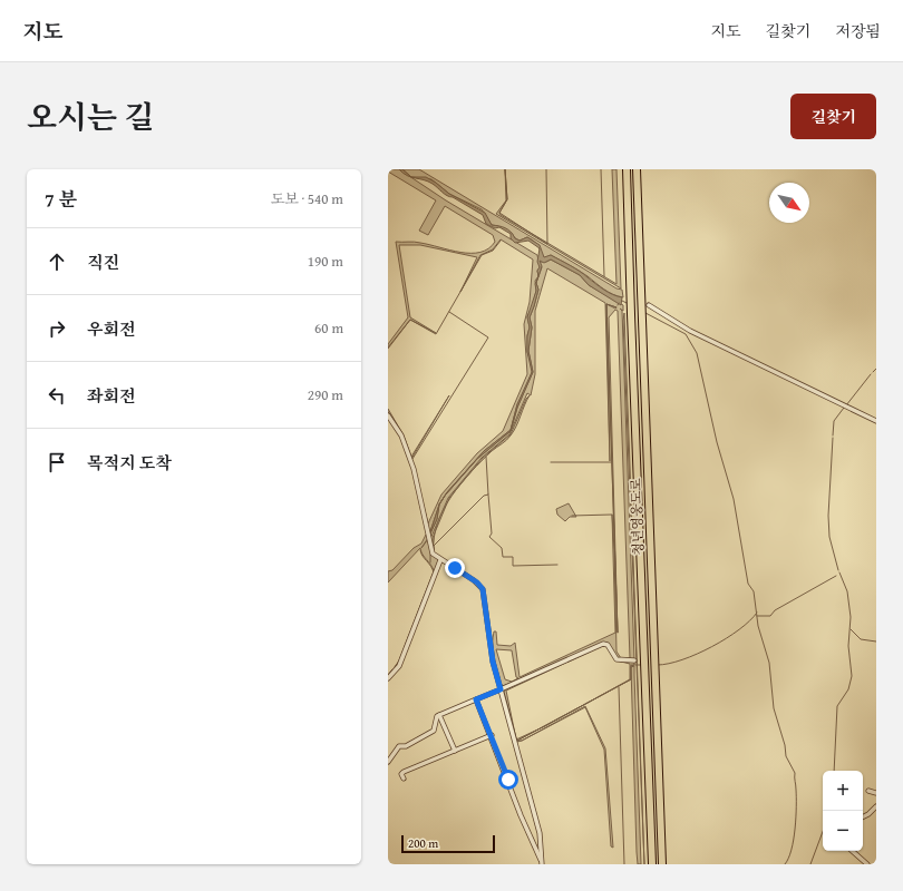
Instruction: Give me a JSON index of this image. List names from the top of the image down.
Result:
{
  "streets": {
    "highway": ["청년영웅도로"]
  },
  "scale_bar": "200 m",
  "north": "bottom right",
  "page": {
    "header": "지도",
    "nav": ["지도", "길찾기", "저장됨"],
    "title": "오시는 길",
    "buttons": "길찾기",
    "heading": ["7 분", "도보 · 540 m"],
    "list": [
      ["직진", "190 m"],
      ["우회전", "60 m"],
      ["좌회전", "290 m"],
      "목적지 도착"
    ],
    "map_buttons": ["+", "−"],
    "scale": "200 m"
  }
}
